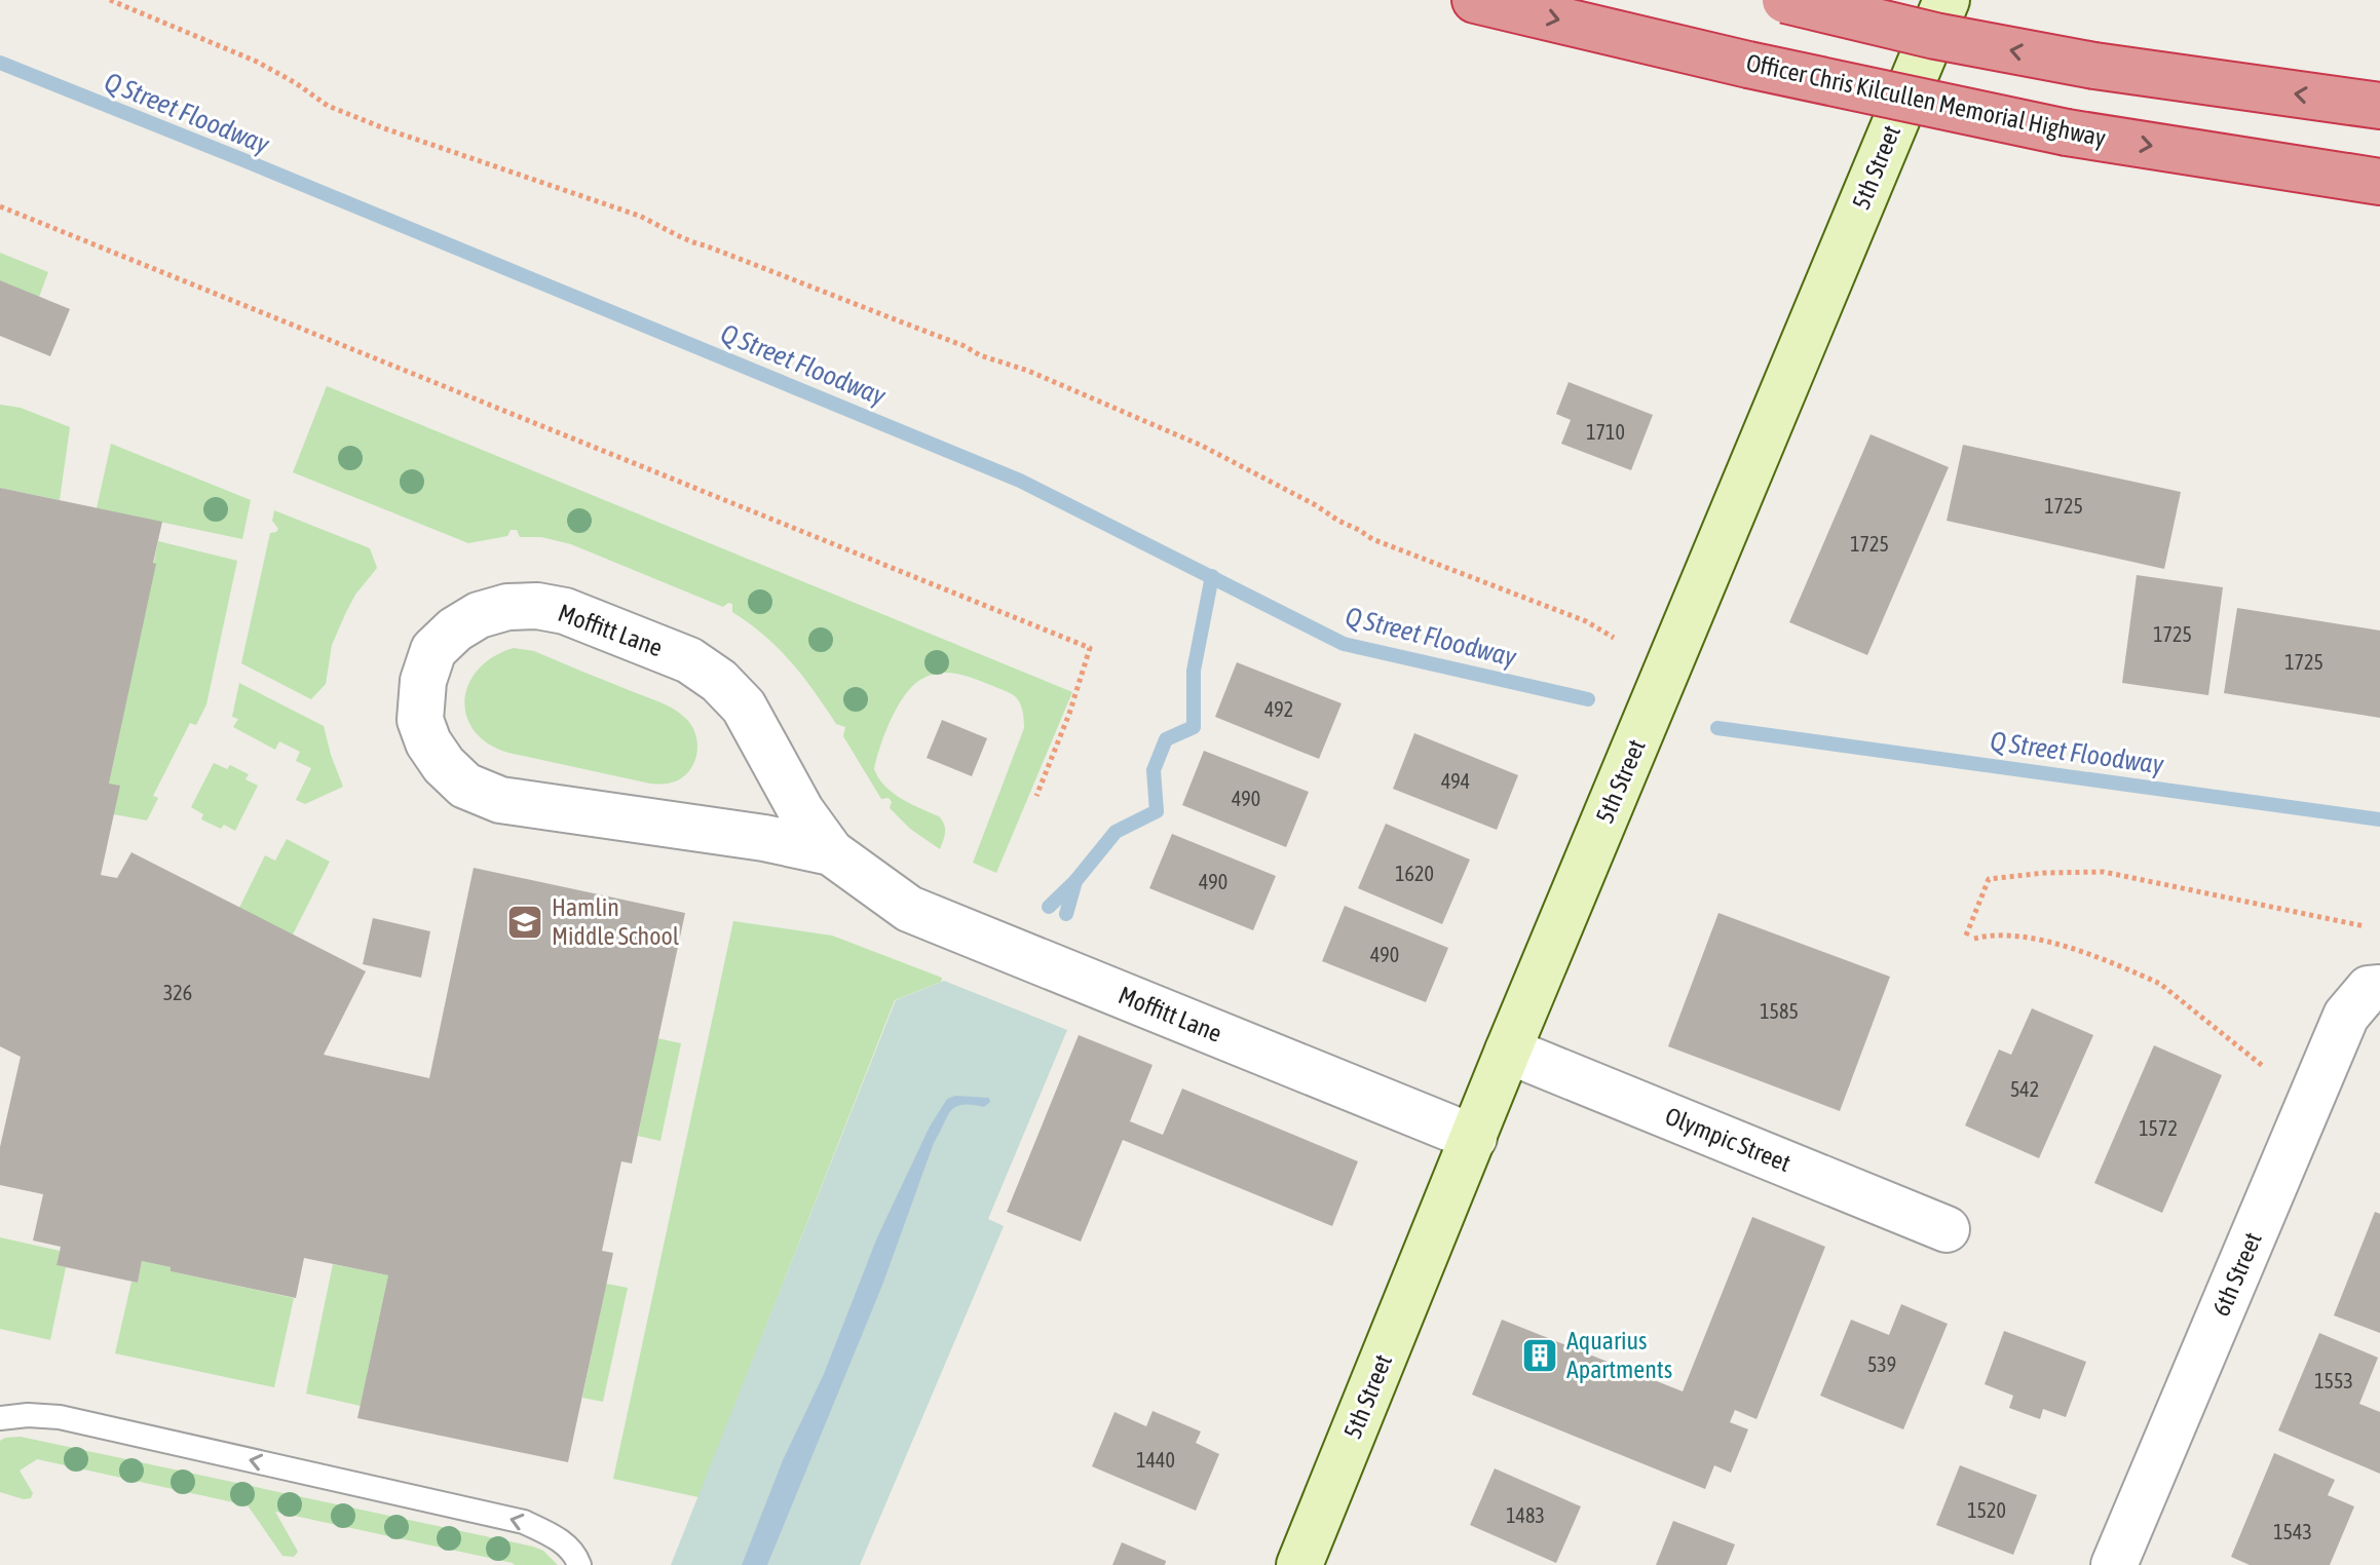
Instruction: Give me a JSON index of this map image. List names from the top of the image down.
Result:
{
  "streets": {
    "highway": ["Officer Chris Kilcullen Memorial Highway"],
    "main road": ["5th Street"],
    "street": ["Moffitt Lane", "Olympic Street", "6th Street"]
  },
  "crossings": [
    ["5th Street", "Moffitt Lane"],
    ["5th Street", "Olympic Street"]
  ],
  "water": ["Q Street Floodway"],
  "places": {
    "school or university": ["Hamlin Middle School"],
    "building": ["Aquarius Apartments"]
  },
  "house_numbers": [
    "1710",
    "1725",
    "1725",
    "1725",
    "1725",
    "492",
    "494",
    "490",
    "1620",
    "490",
    "490",
    "326",
    "1585",
    "542",
    "1572",
    "539",
    "1553",
    "1440",
    "1520",
    "1483",
    "1543"
  ]
}
